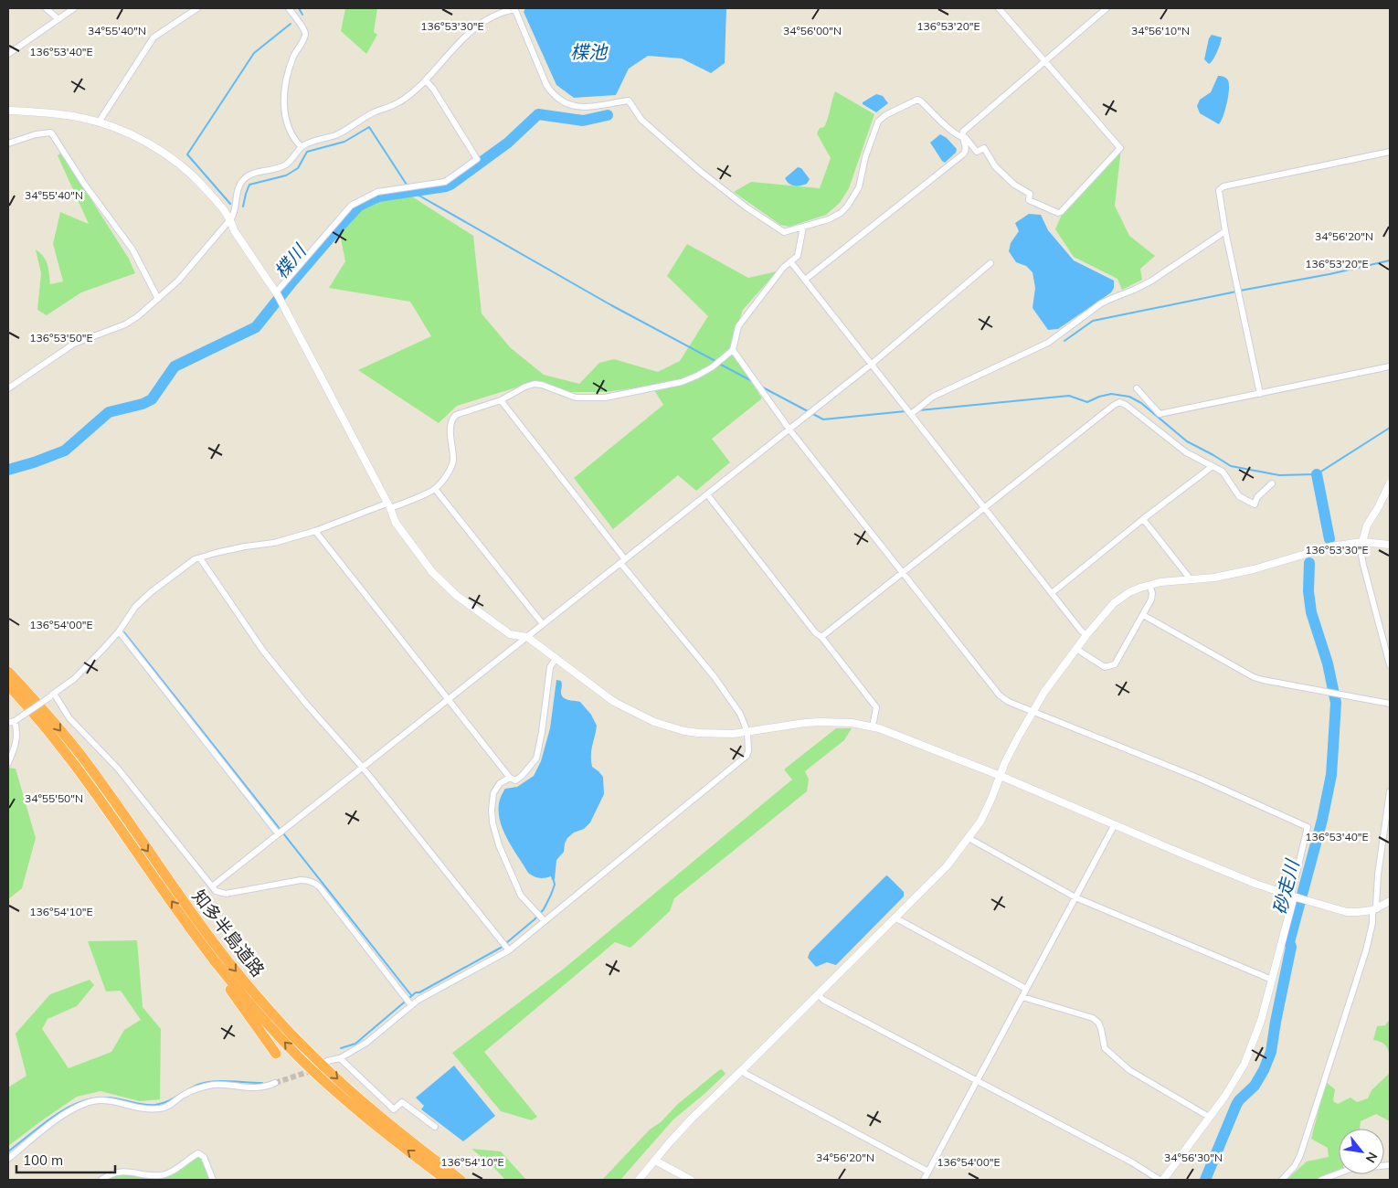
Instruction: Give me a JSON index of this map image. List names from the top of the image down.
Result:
{
  "streets": {
    "highway": ["知多半島道路"]
  },
  "water": ["楪池", "楪川", "砂走川"],
  "scale_bar": "100 m",
  "north": "bottom right",
  "coordinates": [
    "136°53'30\"E",
    "136°53'20\"E",
    "34°55'40\"N",
    "34°56'00\"N",
    "34°56'10\"N",
    "136°53'40\"E",
    "34°56'20\"N",
    "136°53'50\"E",
    "136°54'00\"E",
    "34°55'50\"N",
    "136°54'10\"E",
    "34°56'30\"N"
  ]
}
